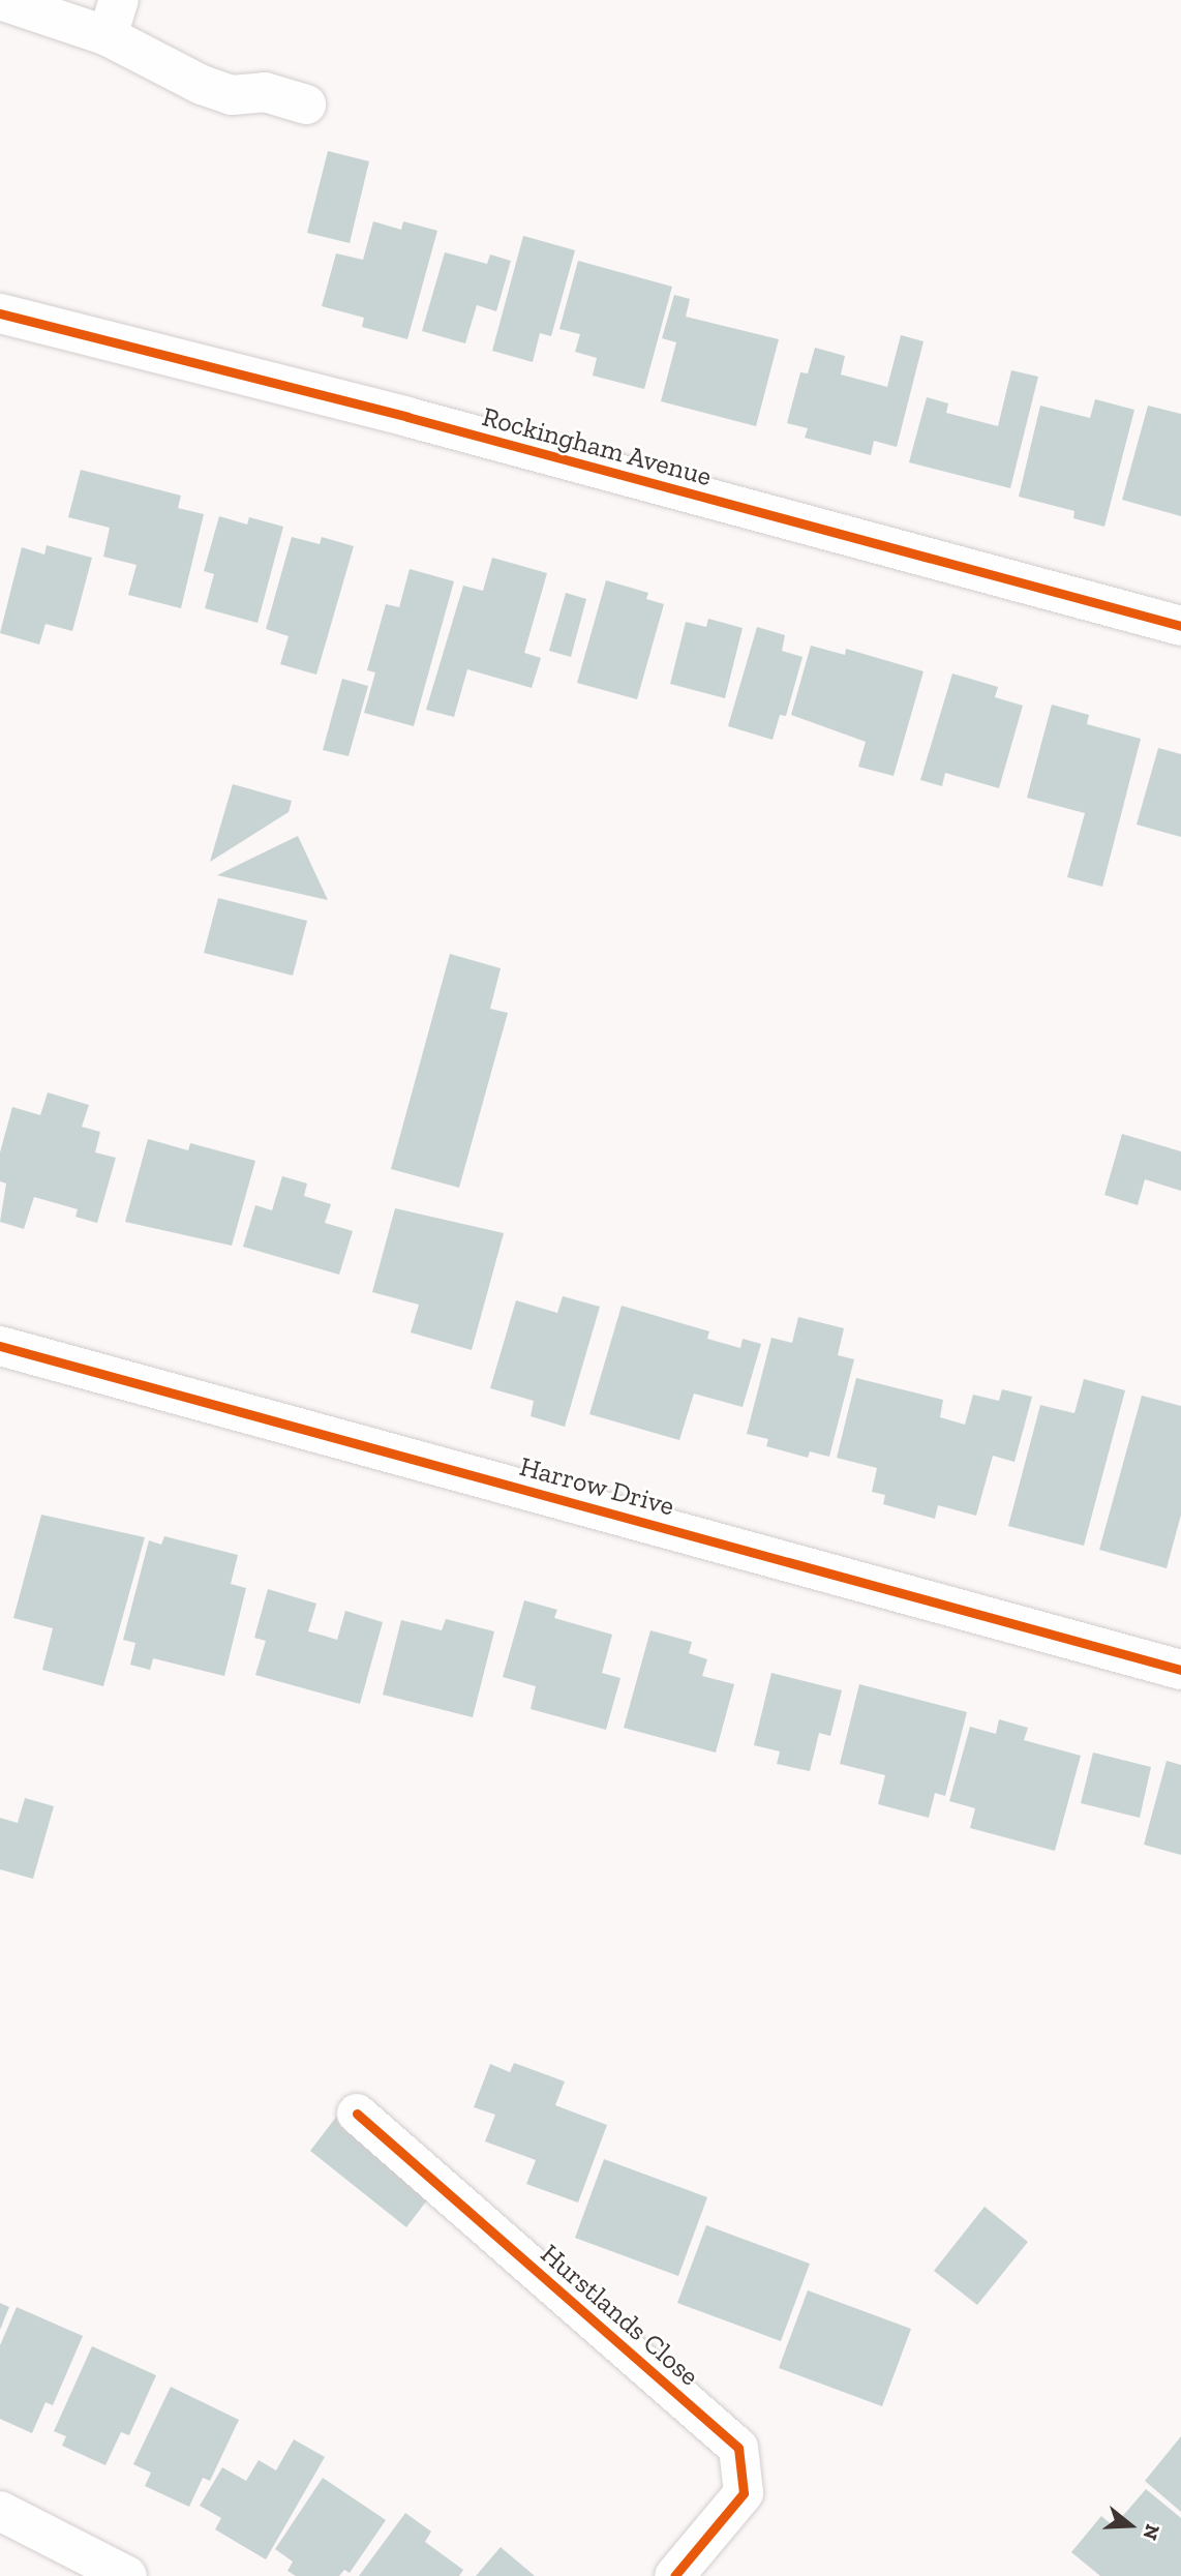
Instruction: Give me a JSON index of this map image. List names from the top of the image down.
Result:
{
  "streets": {
    "street": ["Rockingham Avenue", "Harrow Drive", "Hurstlands Close"]
  },
  "north": "right"
}
